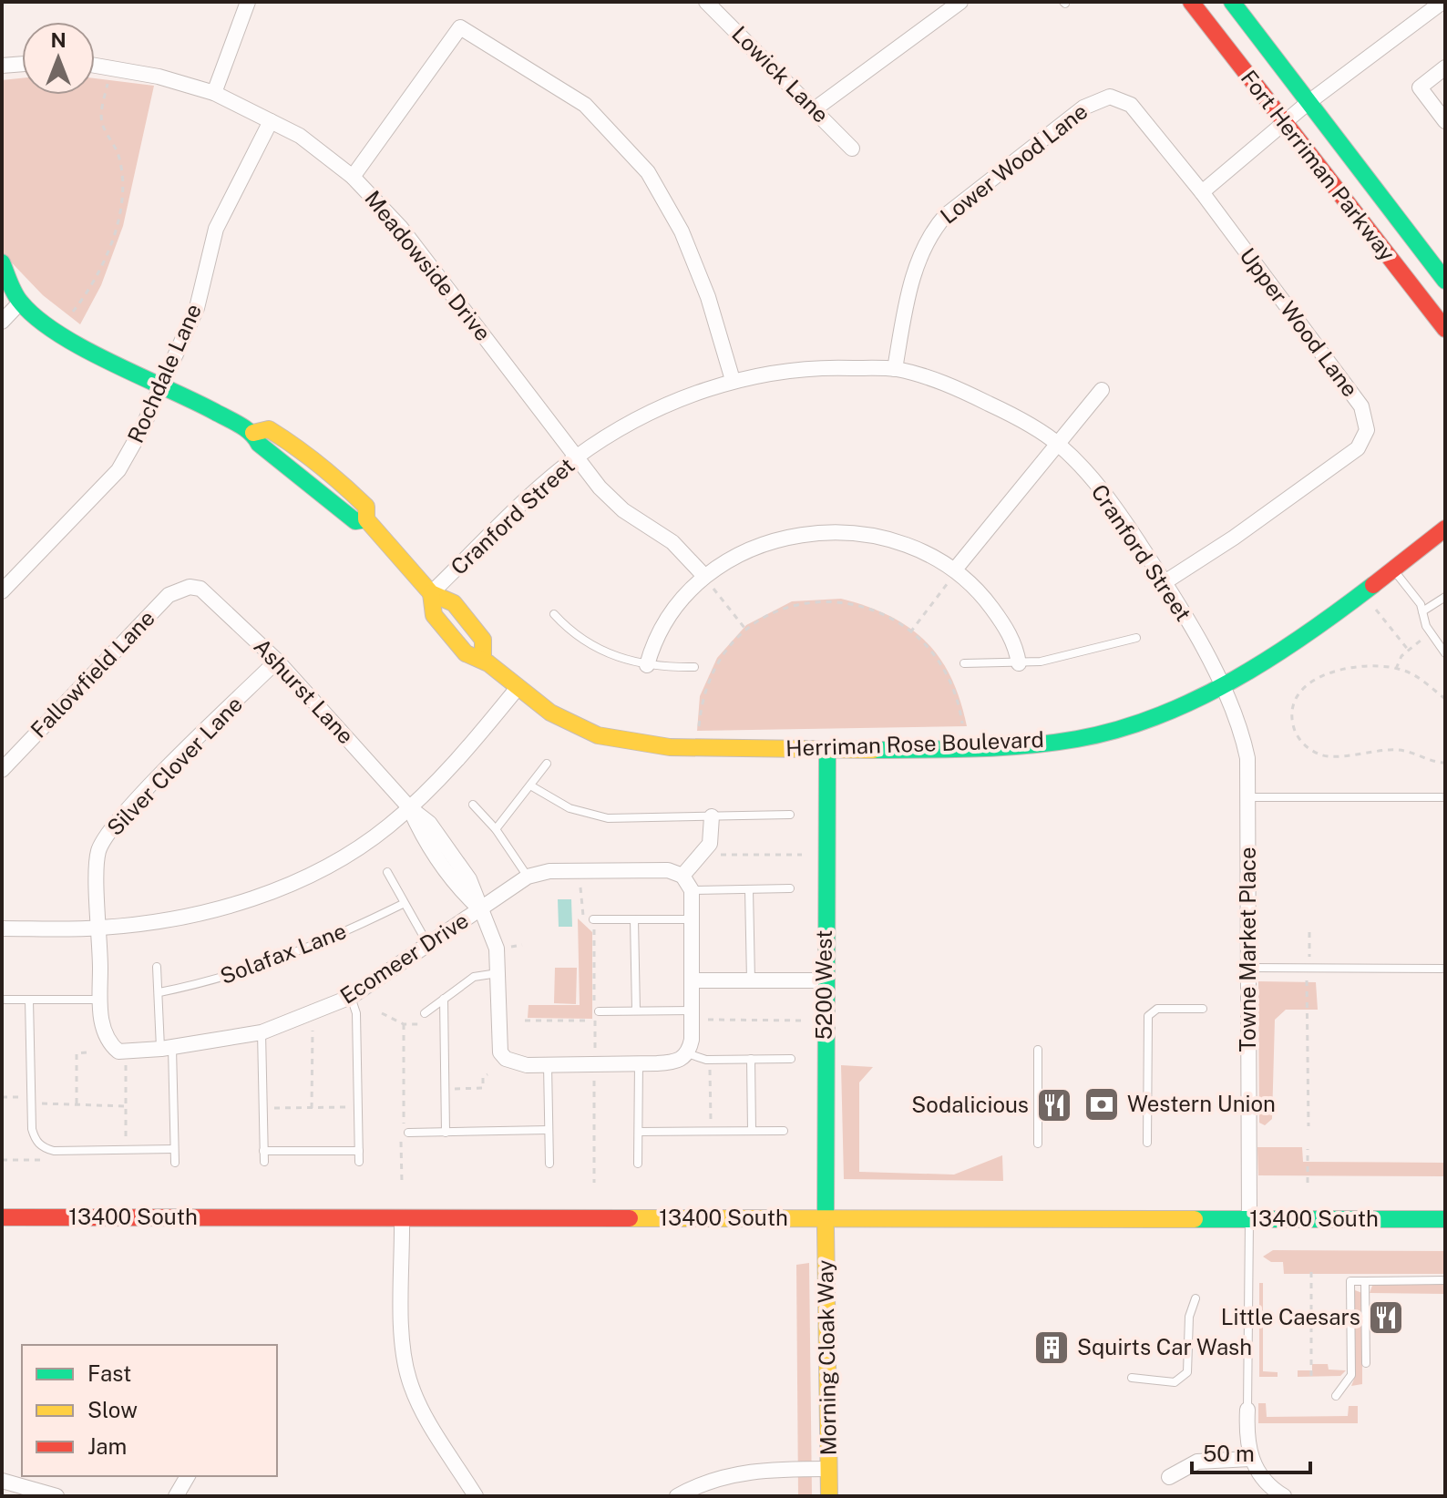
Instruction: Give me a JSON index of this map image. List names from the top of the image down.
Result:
{
  "streets": {
    "street": [
      "Lowick Lane",
      "Lower Wood Lane",
      "Fort Herriman Parkway",
      "Meadowside Drive",
      "Upper Wood Lane",
      "Rochdale Lane",
      "Cranford Street",
      "Fallowfield Lane",
      "Ashurst Lane",
      "Herriman Rose Boulevard",
      "Silver Clover Lane",
      "Towne Market Place",
      "Ecomeer Drive",
      "5200 West",
      "13400 South",
      "Morning Cloak Way"
    ],
    "lane": ["Solafax Lane"]
  },
  "crossings": [
    ["Lower Wood Lane", "Upper Wood Lane"],
    ["Lower Wood Lane", "Cranford Street"],
    ["Meadowside Drive", "Rochdale Lane"],
    ["Meadowside Drive", "Cranford Street"],
    ["Upper Wood Lane", "Cranford Street"],
    ["Rochdale Lane", "Herriman Rose Boulevard"],
    ["Cranford Street", "Herriman Rose Boulevard"],
    ["Cranford Street", "Towne Market Place"],
    ["Fallowfield Lane", "Ashurst Lane"],
    ["Ashurst Lane", "Silver Clover Lane"],
    ["Ashurst Lane", "Ecomeer Drive"],
    ["Herriman Rose Boulevard", "Towne Market Place"],
    ["Herriman Rose Boulevard", "5200 West"],
    ["Silver Clover Lane", "Ecomeer Drive"],
    ["Towne Market Place", "13400 South"],
    ["5200 West", "13400 South"],
    ["5200 West", "Morning Cloak Way"],
    ["13400 South", "Morning Cloak Way"]
  ],
  "places": {
    "bank": ["Western Union"],
    "restaurant": ["Sodalicious", "Little Caesars"],
    "building": ["Squirts Car Wash"]
  },
  "legend": ["Fast", "Slow", "Jam"],
  "scale_bar": "50 m",
  "north": "top"
}
